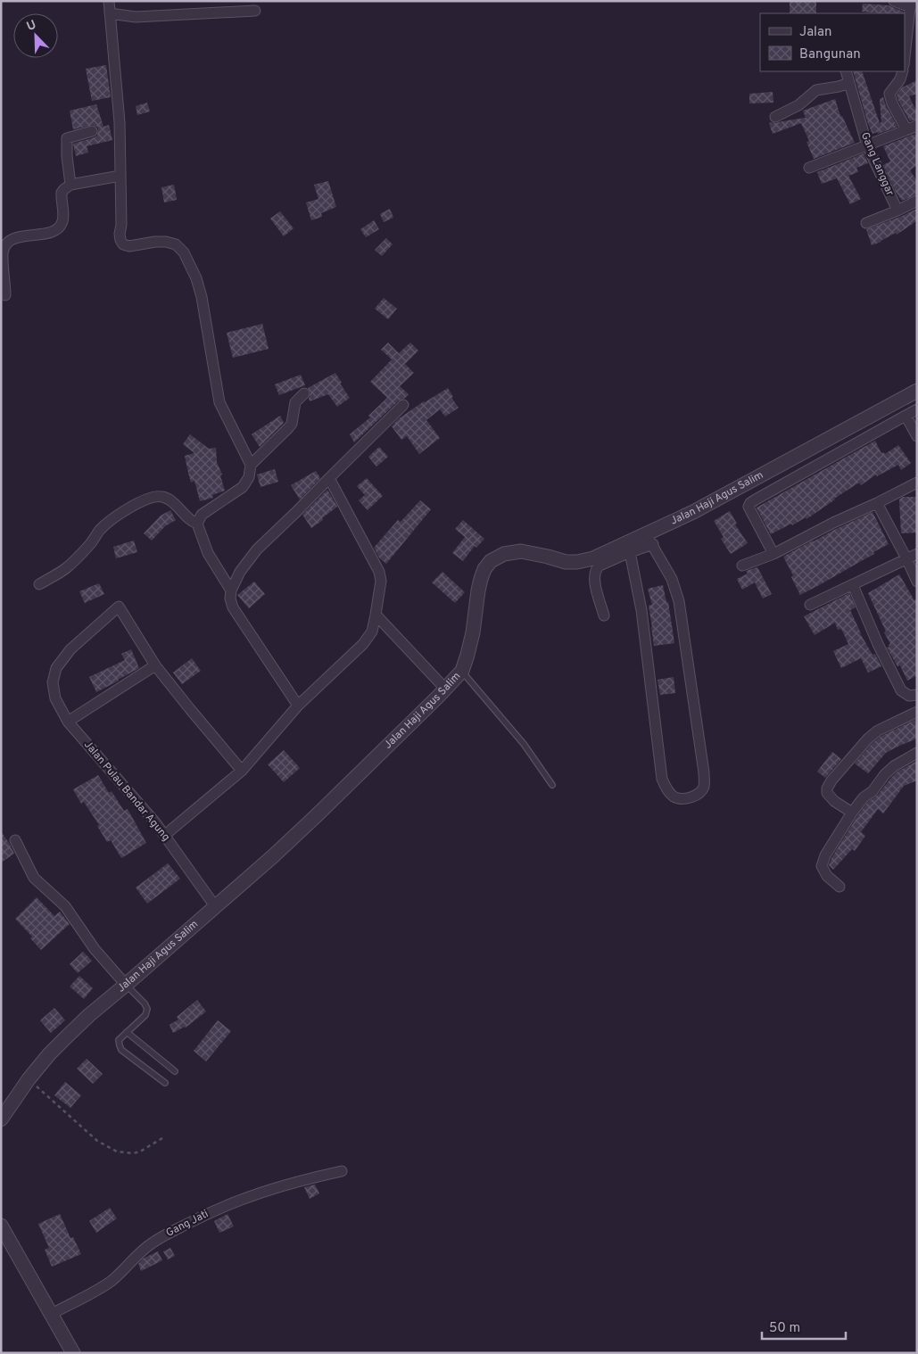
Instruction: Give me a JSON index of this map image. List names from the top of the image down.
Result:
{
  "streets": {
    "street": [
      "Gang Langgar",
      "Jalan Haji Agus Salim",
      "Jalan Pulau Bandar Agung",
      "Gang Jati"
    ]
  },
  "crossings": [
    ["Jalan Haji Agus Salim", "Jalan Pulau Bandar Agung"]
  ],
  "legend": ["Jalan", "Bangunan"],
  "scale_bar": "50 m",
  "north": "top left"
}
